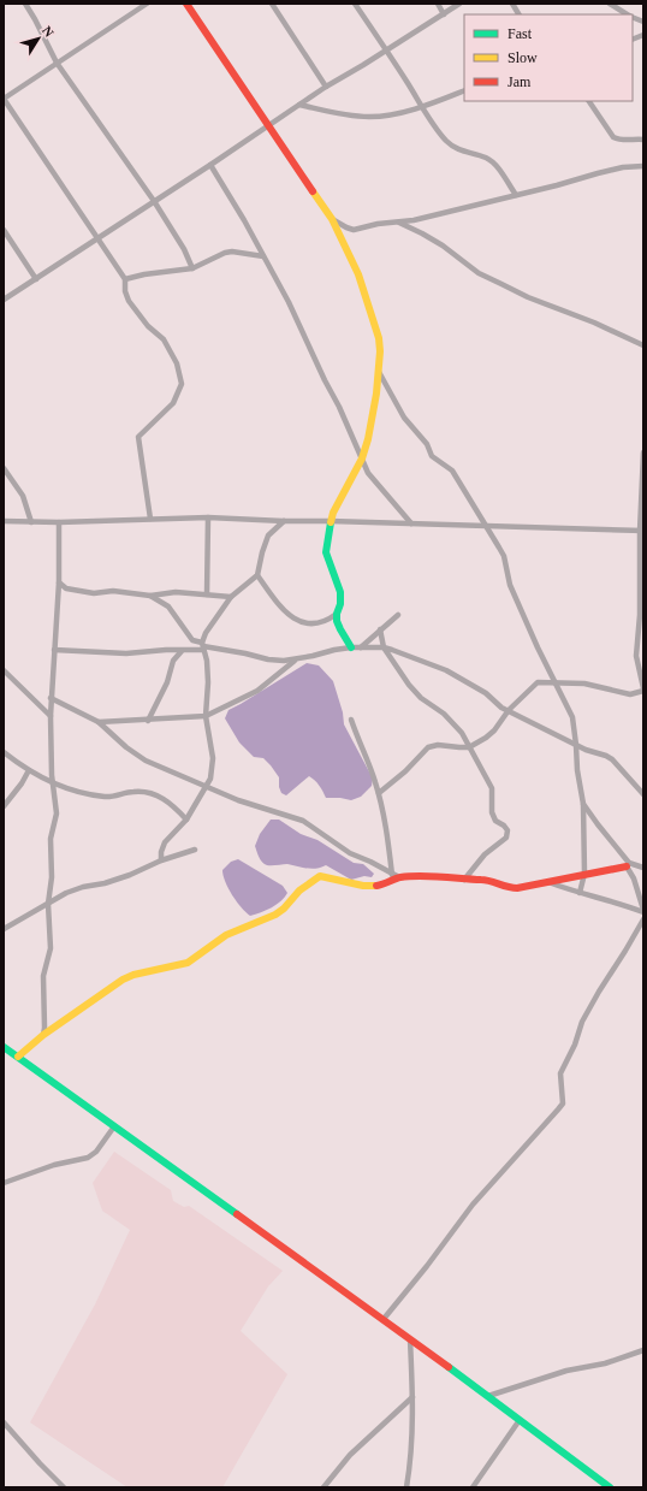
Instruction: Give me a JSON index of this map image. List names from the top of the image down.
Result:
{
  "legend": ["Fast", "Slow", "Jam"],
  "north": "top right"
}
